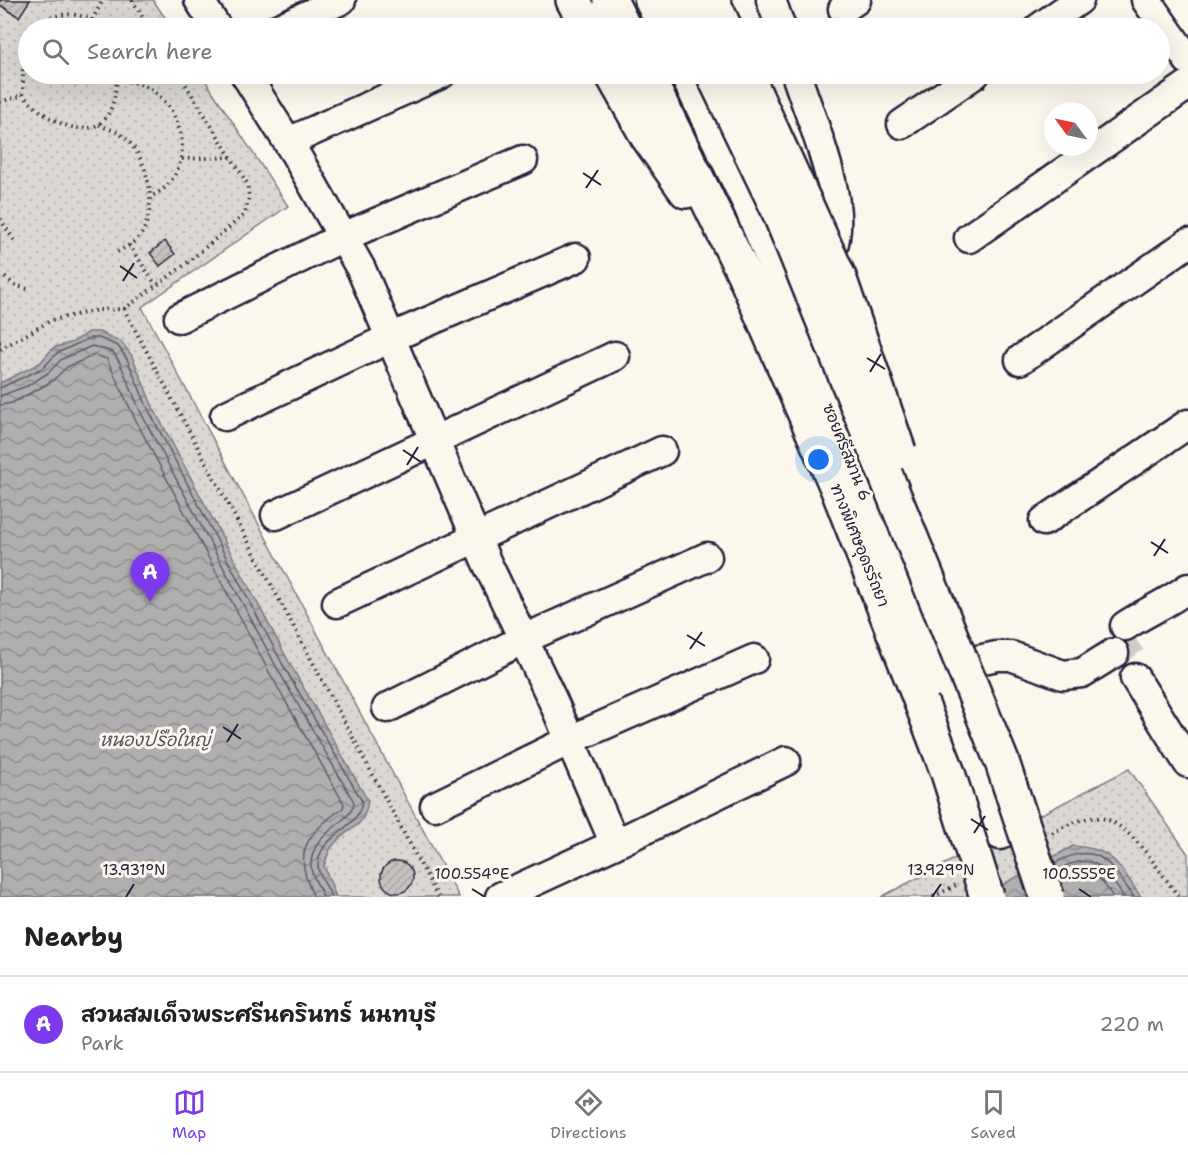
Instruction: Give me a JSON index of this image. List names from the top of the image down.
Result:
{
  "streets": {
    "highway": ["ทางพิเศษอุดรรัถยา"],
    "street": ["ซอยศรีสมาน 6"]
  },
  "water": ["หนองปรือใหญ่"],
  "north": "top left",
  "page": {
    "search": "Search here",
    "pins": "A",
    "heading": "Nearby",
    "list": [
      {
        "mark": "A",
        "name": "สวนสมเด็จพระศรีนครินทร์ นนทบุรี",
        "note": "Park",
        "value": "220 m"
      }
    ],
    "nav": ["Map", "Directions", "Saved"]
  },
  "coordinates": [
    "13.931°N",
    "13.929°N",
    "100.554°E",
    "100.555°E"
  ]
}
